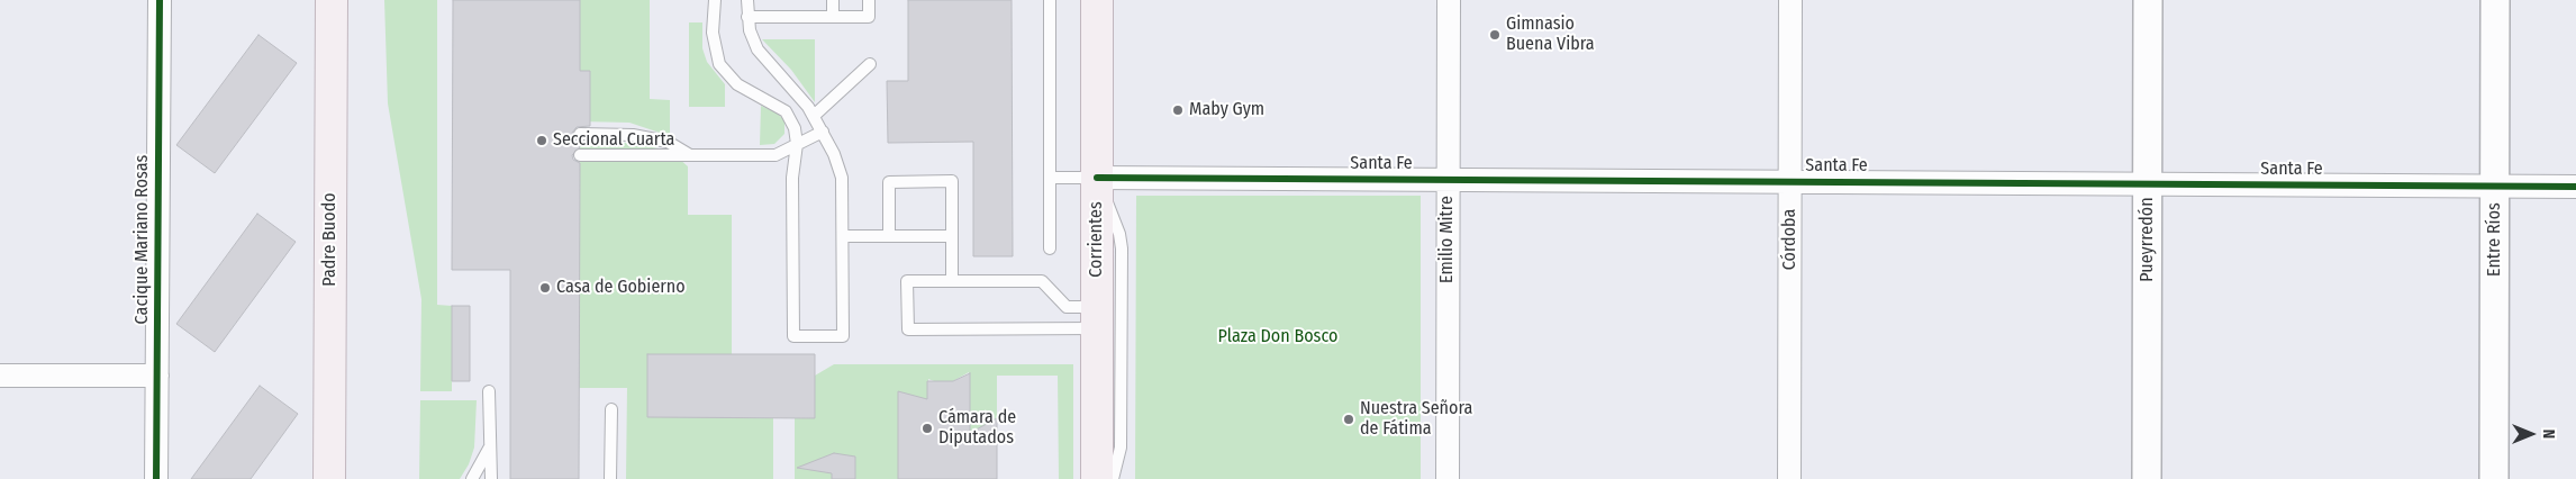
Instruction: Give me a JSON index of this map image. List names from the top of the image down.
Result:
{
  "streets": {
    "main road": ["Padre Buodo", "Corrientes"],
    "street": [
      "Santa Fe",
      "Cacique Mariano Rosas",
      "Emilio Mitre",
      "Córdoba",
      "Pueyrredón",
      "Entre Ríos"
    ]
  },
  "crossings": [
    ["Santa Fe", "Corrientes"],
    ["Santa Fe", "Emilio Mitre"],
    ["Santa Fe", "Córdoba"],
    ["Santa Fe", "Pueyrredón"],
    ["Santa Fe", "Entre Ríos"]
  ],
  "parks": ["Plaza Don Bosco"],
  "places": [
    "Gimnasio Buena Vibra",
    "Maby Gym",
    "Seccional Cuarta",
    "Casa de Gobierno",
    "Nuestra Señora de Fátima",
    "Cámara de Diputados"
  ],
  "north": "right"
}
